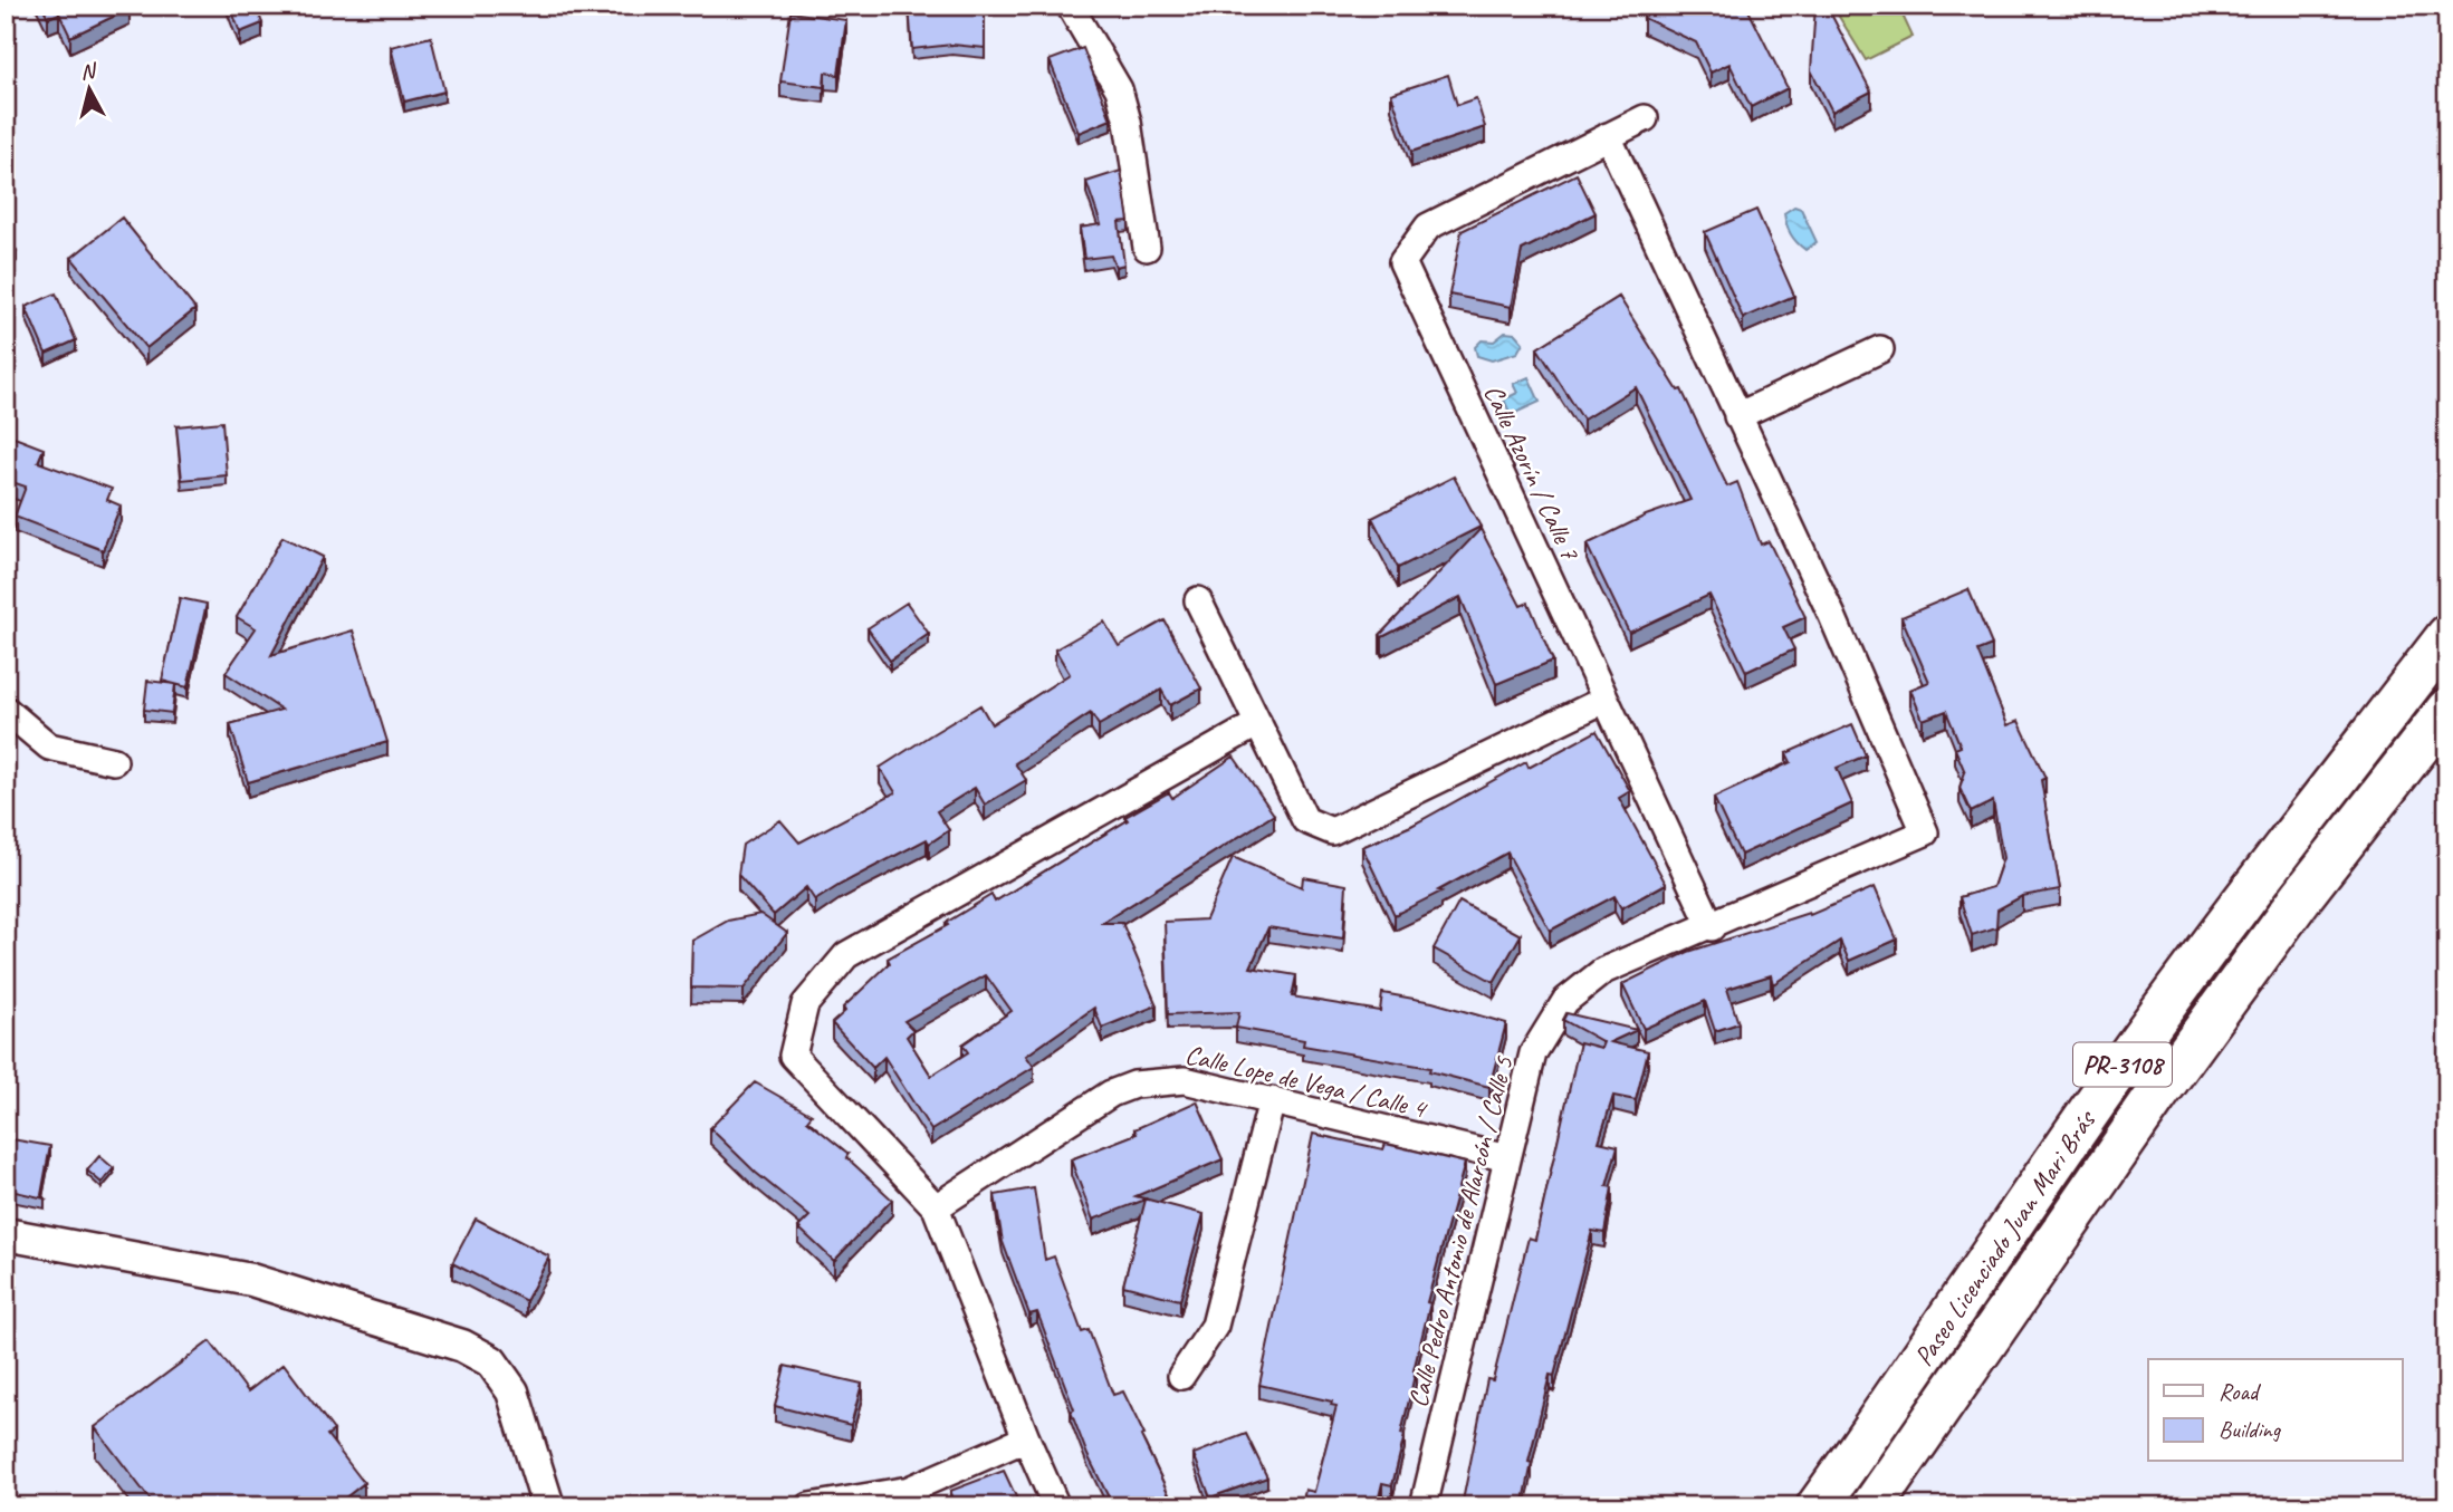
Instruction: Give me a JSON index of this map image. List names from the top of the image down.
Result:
{
  "streets": {
    "main road": ["PR-3108", "Paseo Licenciado Juan Mari Brás"],
    "street": ["Calle Azorín / Calle 7", "Calle Lope de Vega / Calle 4", "Calle Pedro Antonio de Alarcón / Calle 5"]
  },
  "crossings": [
    ["Calle Azorín / Calle 7", "Calle Pedro Antonio de Alarcón / Calle 5"],
    ["Calle Lope de Vega / Calle 4", "Calle Pedro Antonio de Alarcón / Calle 5"]
  ],
  "legend": ["Road", "Building"],
  "north": "top"
}
